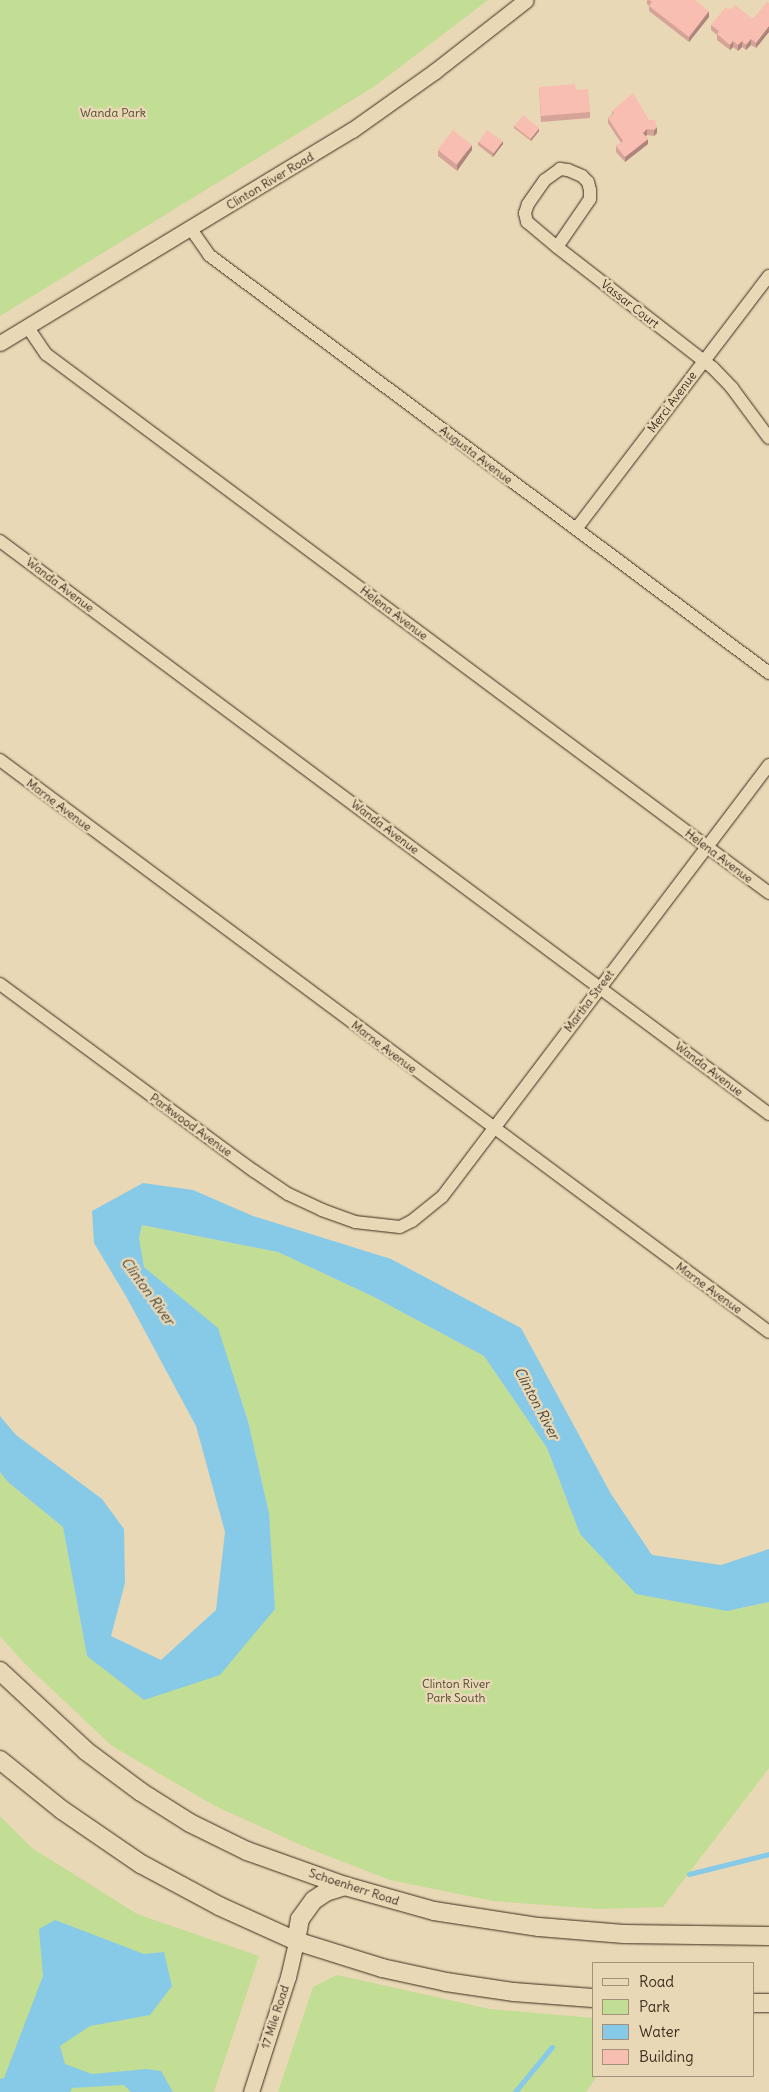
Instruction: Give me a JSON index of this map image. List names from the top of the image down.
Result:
{
  "streets": {
    "main road": ["Schoenherr Road"],
    "street": [
      "Clinton River Road",
      "Vassar Court",
      "Merci Avenue",
      "Augusta Avenue",
      "Wanda Avenue",
      "Helena Avenue",
      "Marne Avenue",
      "Martha Street",
      "Parkwood Avenue",
      "17 Mile Road"
    ]
  },
  "crossings": [
    ["Clinton River Road", "Augusta Avenue"],
    ["Clinton River Road", "Helena Avenue"],
    ["Vassar Court", "Merci Avenue"],
    ["Merci Avenue", "Augusta Avenue"],
    ["Wanda Avenue", "Martha Street"],
    ["Helena Avenue", "Martha Street"],
    ["Marne Avenue", "Martha Street"],
    ["Martha Street", "Parkwood Avenue"]
  ],
  "water": ["Clinton River"],
  "parks": ["Wanda Park", "Clinton River Park South"],
  "legend": [
    "Road",
    "Park",
    "Water",
    "Building"
  ]
}
